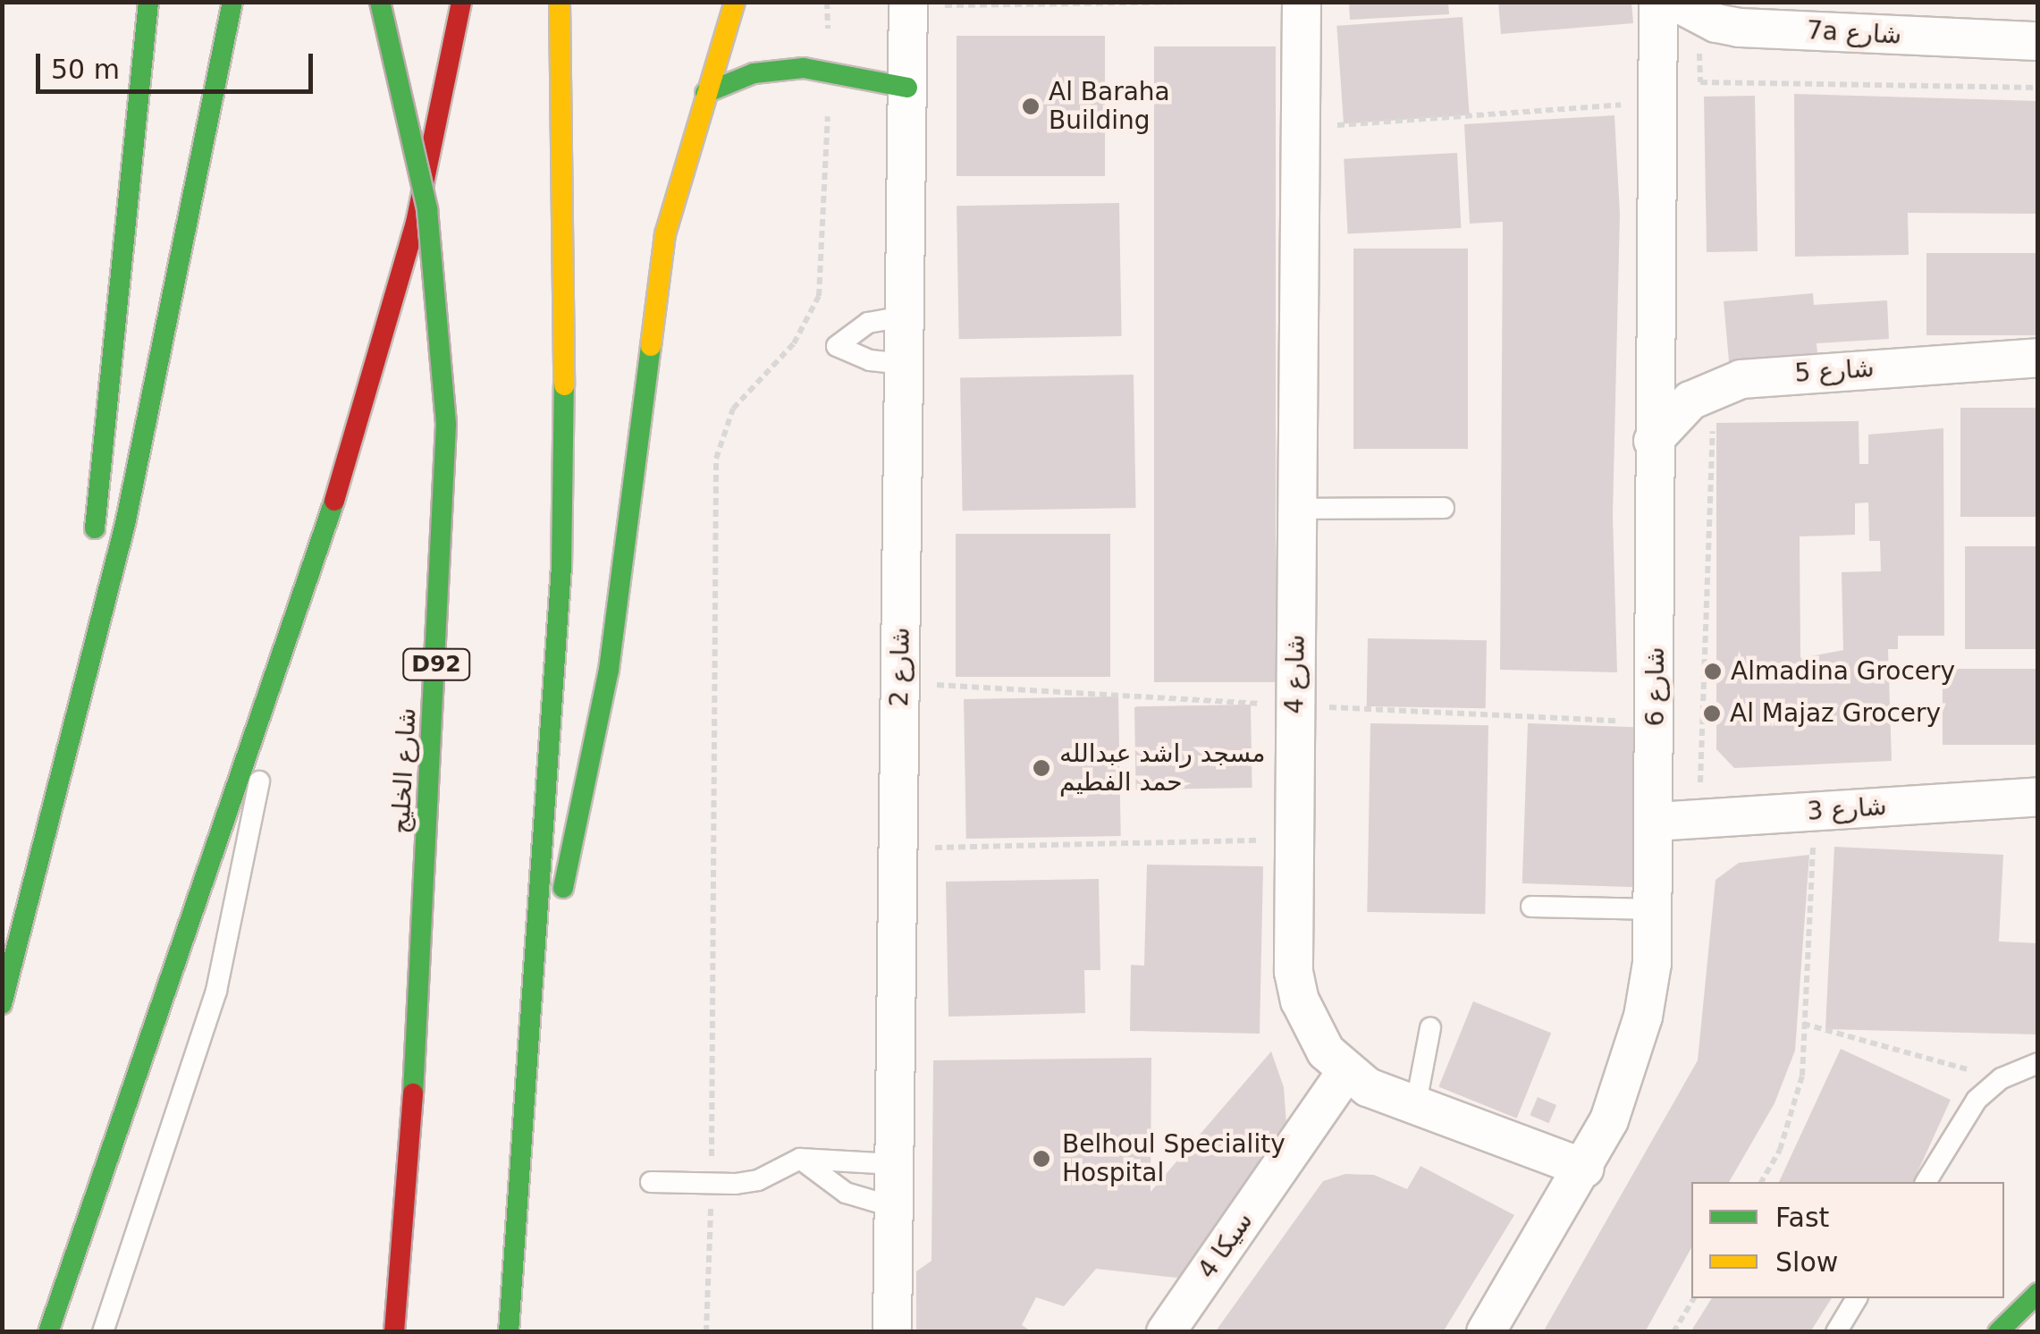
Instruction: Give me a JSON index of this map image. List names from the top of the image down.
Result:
{
  "streets": {
    "main road": ["D92", "شارع الخليج"],
    "street": [
      "7a شارع",
      "شارع 5",
      "شارع 2",
      "شارع 4",
      "شارع 6",
      "شارع 3",
      "4 سيكا"
    ]
  },
  "crossings": [
    ["شارع 5", "شارع 6"],
    ["شارع 4", "شارع 6"],
    ["شارع 4", "4 سيكا"],
    ["شارع 6", "شارع 3"]
  ],
  "places": [
    "Al Baraha Building",
    "Almadina Grocery",
    "Al Majaz Grocery",
    "مسجد راشد عبدالله حمد الفطيم",
    "Belhoul Speciality Hospital"
  ],
  "legend": ["Fast", "Slow"],
  "scale_bar": "50 m"
}
